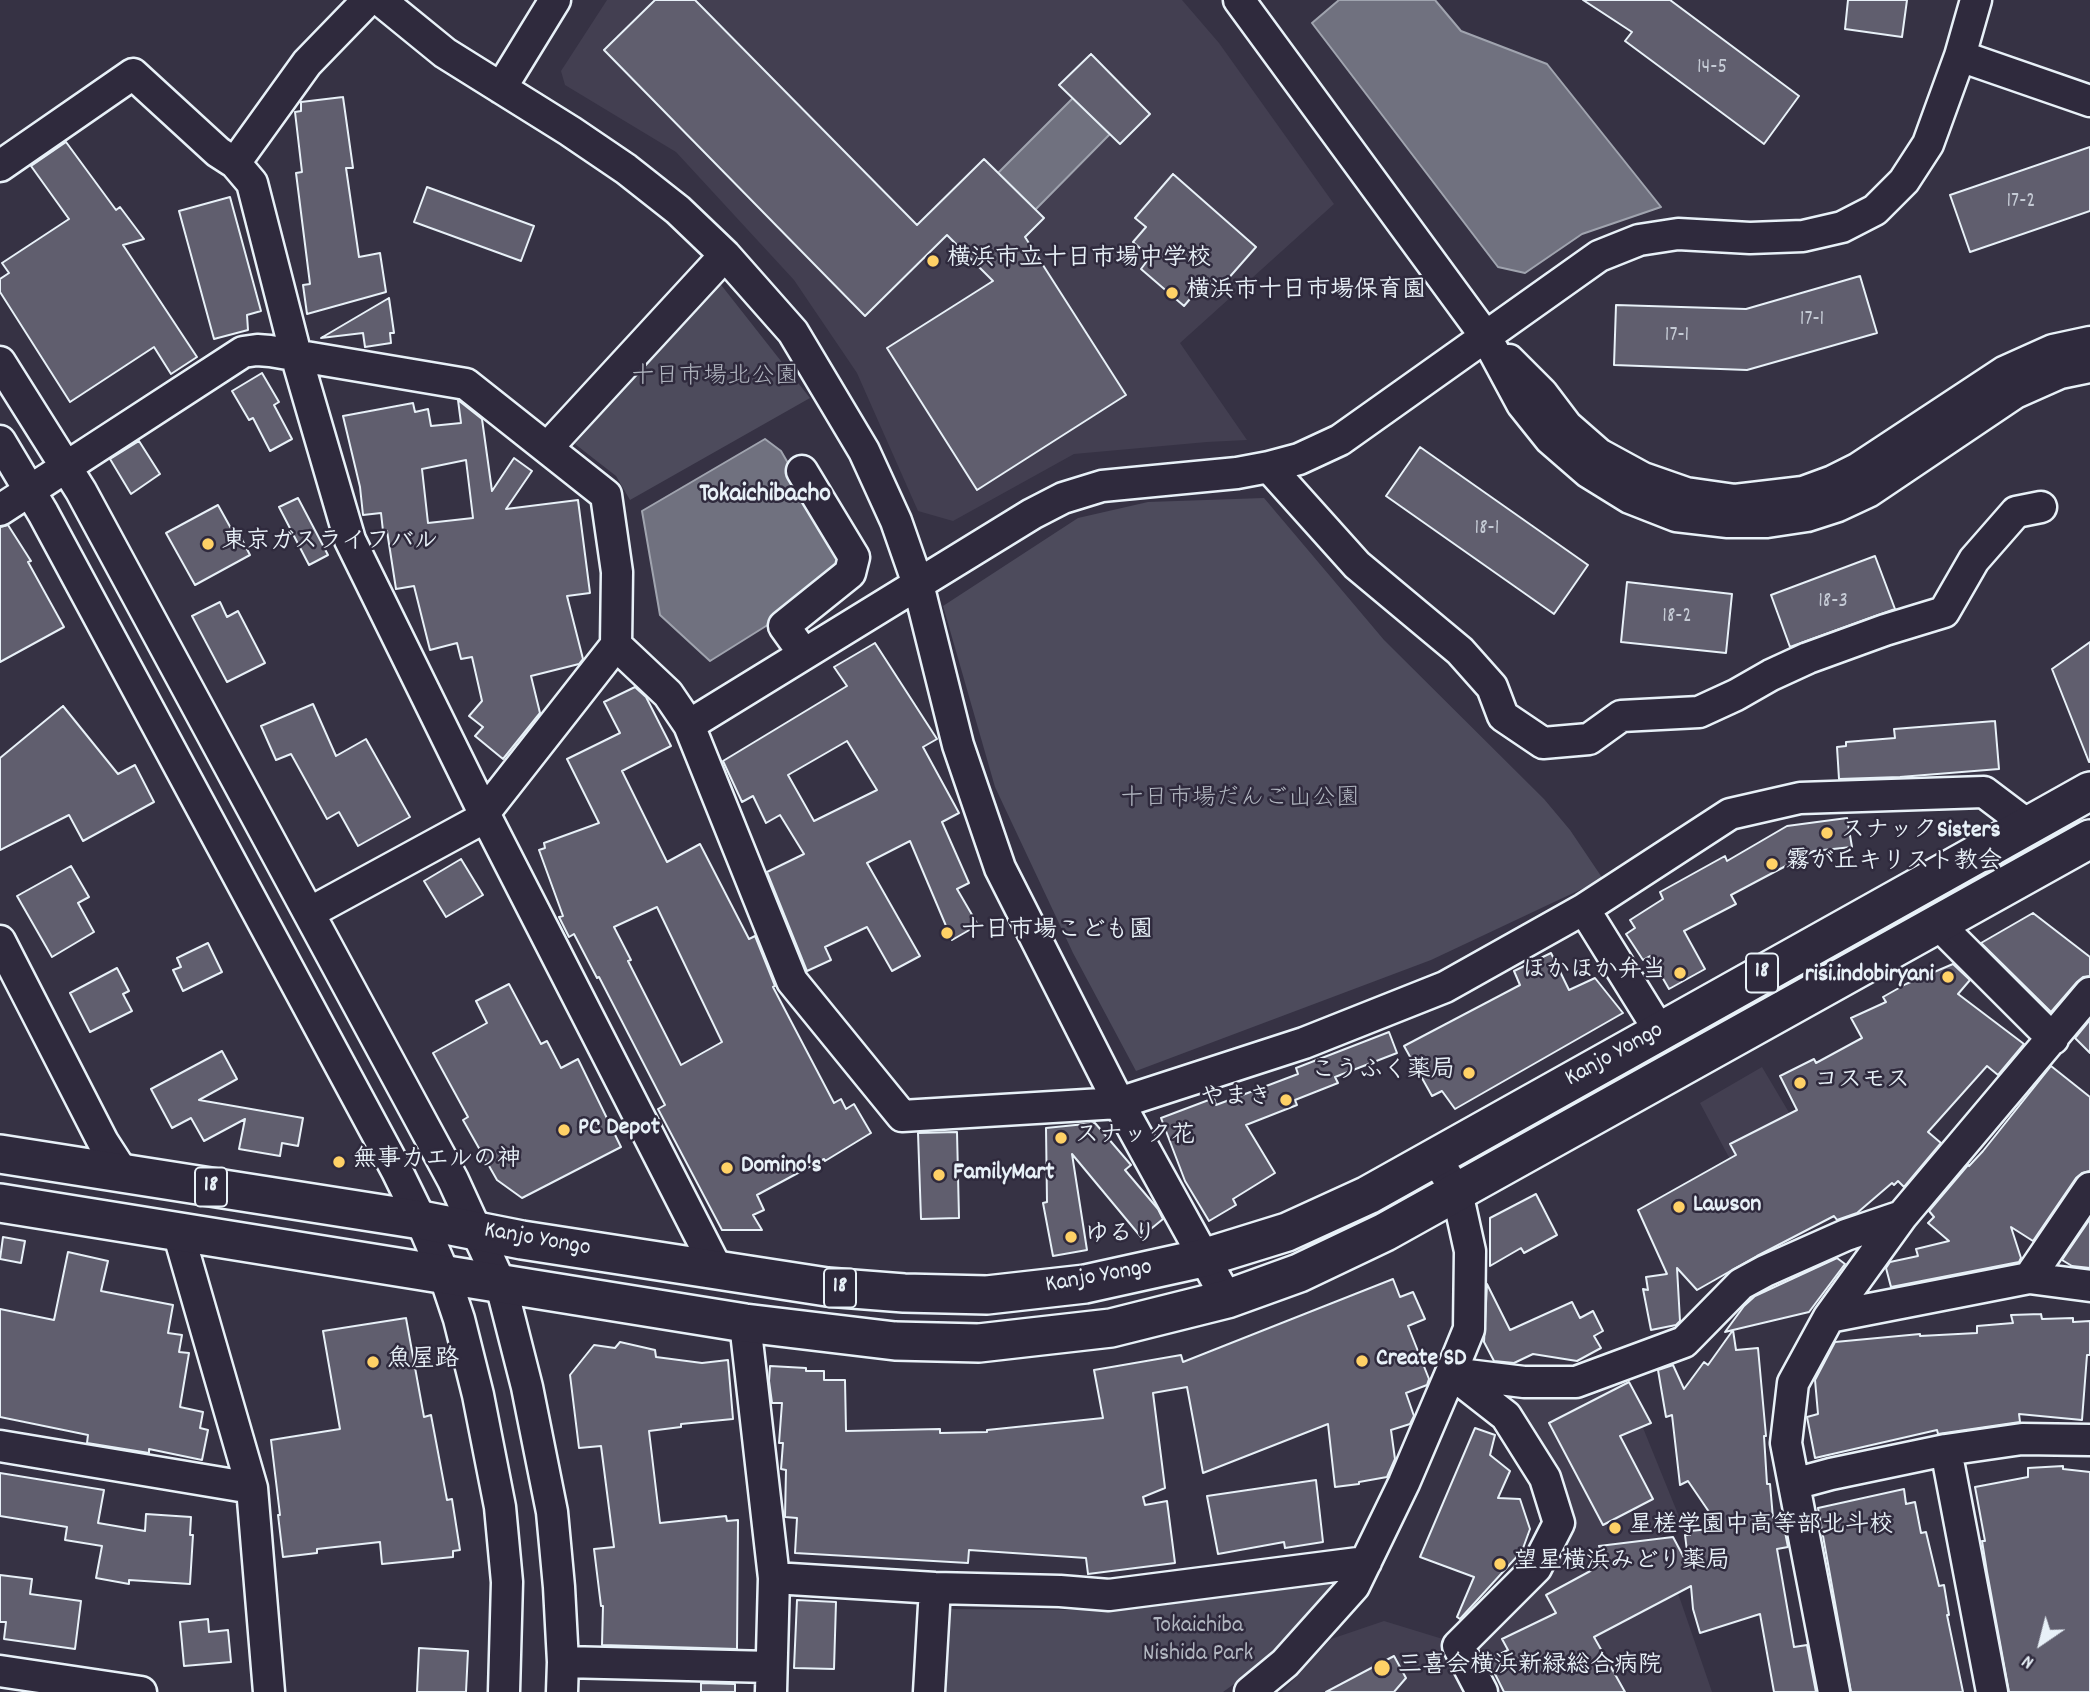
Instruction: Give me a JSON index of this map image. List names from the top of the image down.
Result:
{
  "streets": {
    "main road": ["18", "Kanjo Yongo"]
  },
  "districts": ["Tokaichibacho"],
  "parks": ["十日市場北公園", "十日市場だんご山公園", "Tokaichiba Nishida Park"],
  "places": [
    "横浜市立十日市場中学校",
    "横浜市十日市場保育園",
    "東京ガスライフバル",
    "スナックSisters",
    "霧が丘キリスト教会",
    "十日市場こども園",
    "ほかほか弁当",
    "risi.indobiryani",
    "こうふく薬局",
    "コスモス",
    "やまき",
    "PC Depot",
    "スナック花",
    "無事カエルの神",
    "Domino's",
    "FamilyMart",
    "Lawson",
    "ゆるり",
    "Create SD",
    "魚屋路",
    "星槎学園中高等部北斗校",
    "望星横浜みどり薬局",
    "三喜会横浜新緑総合病院"
  ],
  "house_numbers": [
    "14-5",
    "17-2",
    "17-1",
    "17-1",
    "18-1",
    "18-3",
    "18-2"
  ],
  "north": "bottom left"
}
